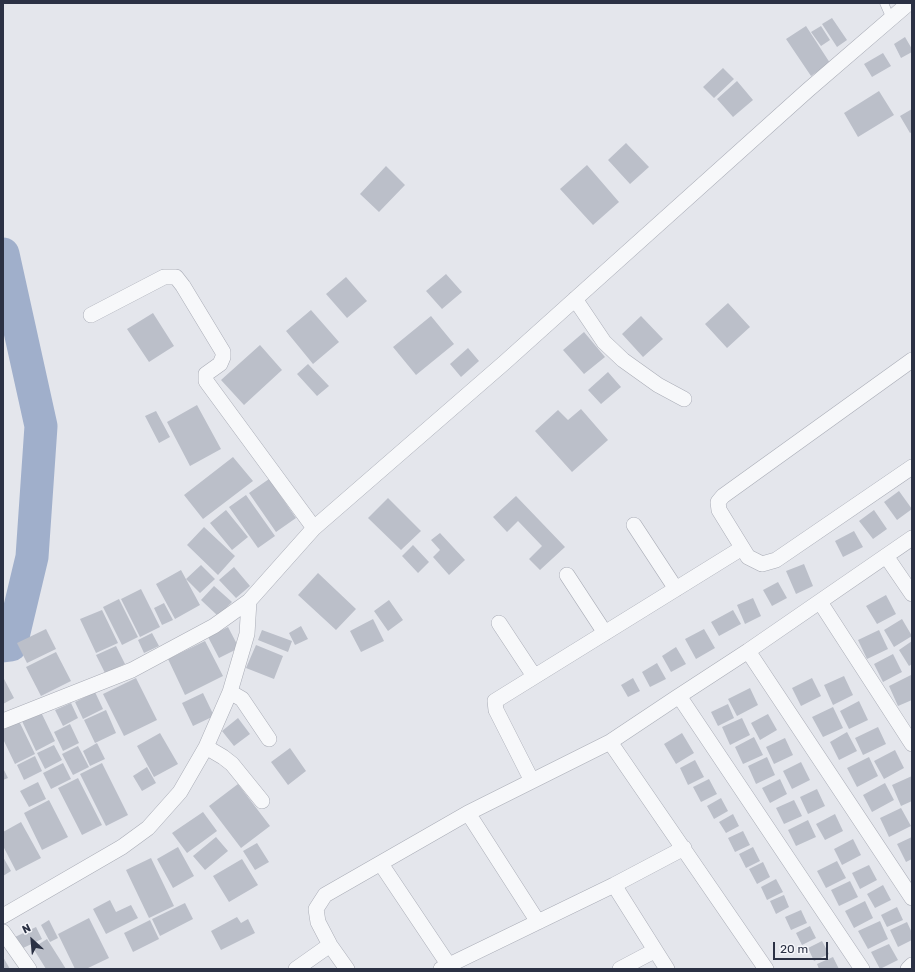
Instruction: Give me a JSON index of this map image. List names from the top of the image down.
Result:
{
  "scale_bar": "20 m",
  "north": "top left"
}
